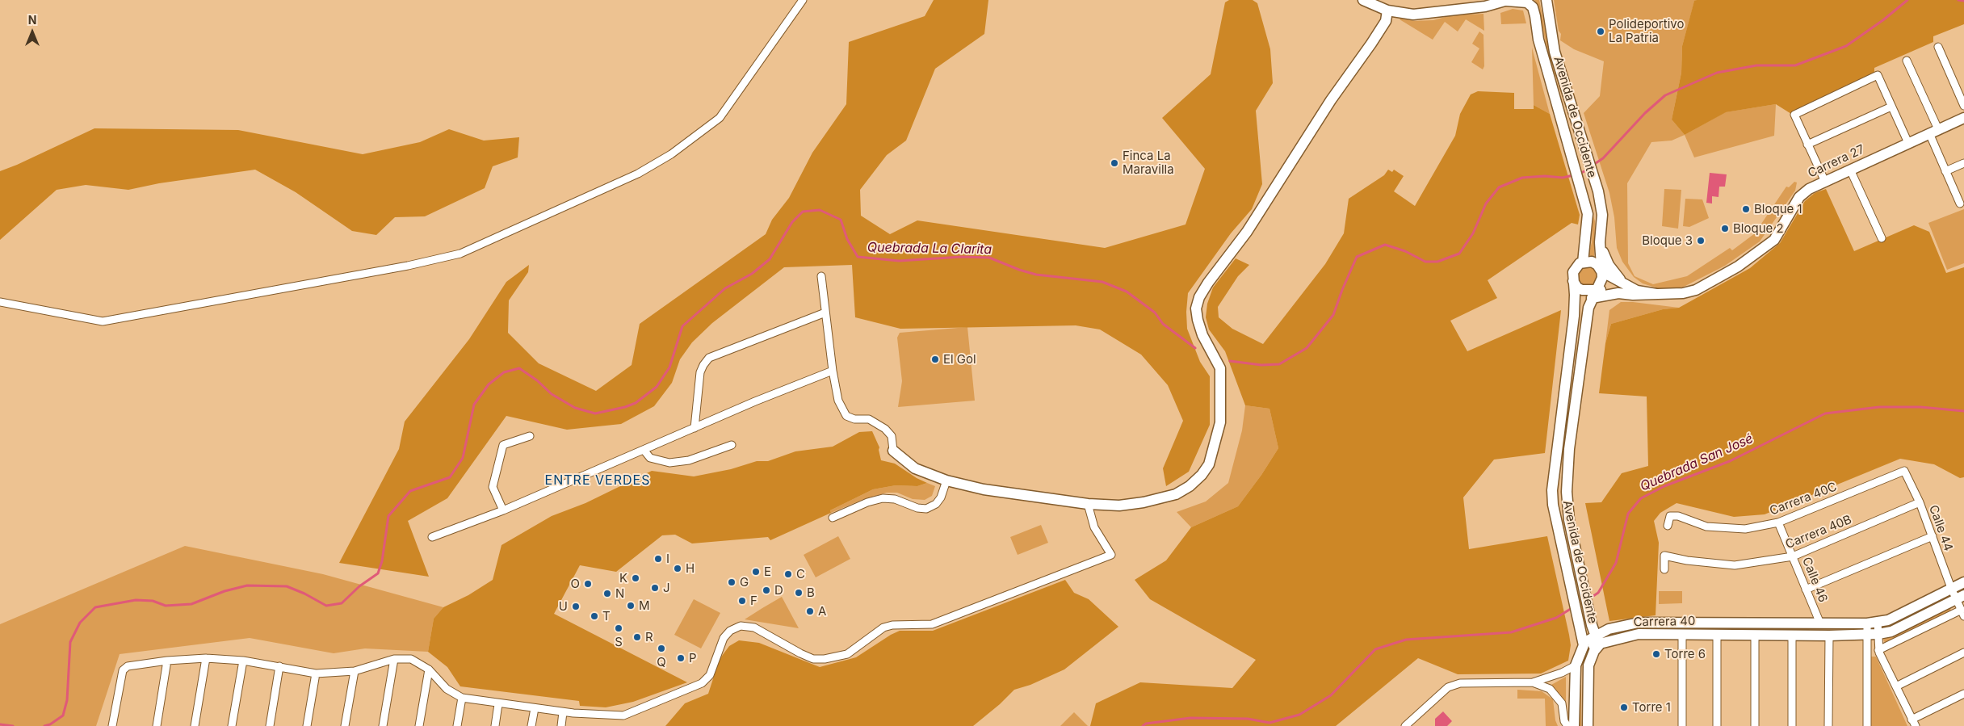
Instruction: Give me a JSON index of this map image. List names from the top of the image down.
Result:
{
  "streets": {
    "street": [
      "Avenida de Occidente",
      "Carrera 27",
      "Carrera 40C",
      "Calle 44",
      "Carrera 40B",
      "Calle 46",
      "Carrera 40"
    ]
  },
  "crossings": [
    ["Avenida de Occidente", "Carrera 27"],
    ["Avenida de Occidente", "Carrera 40"],
    ["Carrera 40C", "Calle 44"],
    ["Carrera 40C", "Calle 46"],
    ["Calle 44", "Carrera 40B"],
    ["Calle 44", "Carrera 40"],
    ["Carrera 40B", "Calle 46"],
    ["Calle 46", "Carrera 40"]
  ],
  "districts": ["ENTRE VERDES"],
  "water": ["Quebrada La Clarita", "Quebrada San José"],
  "places": [
    "Polideportivo La Patria",
    "Finca La Maravilla",
    "Bloque 1",
    "Bloque 2",
    "Bloque 3",
    "El Gol",
    "I",
    "H",
    "E",
    "C",
    "K",
    "G",
    "O",
    "J",
    "D",
    "B",
    "N",
    "F",
    "M",
    "U",
    "A",
    "T",
    "S",
    "R",
    "Q",
    "Torre 6",
    "P",
    "Torre 1"
  ],
  "north": "top"
}
